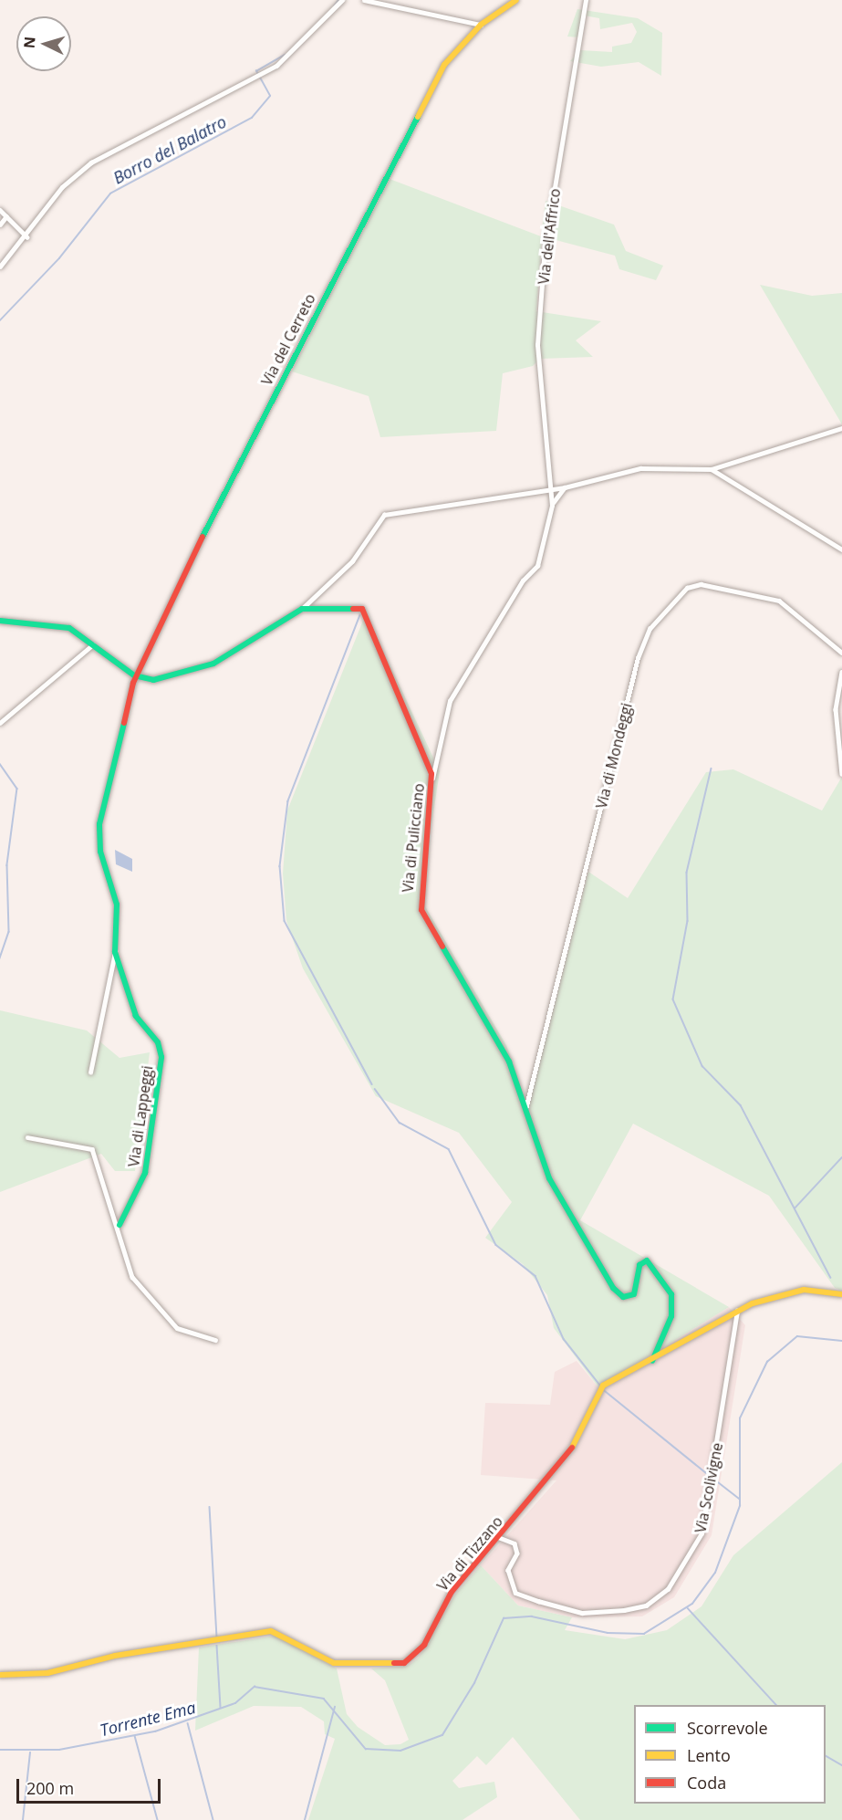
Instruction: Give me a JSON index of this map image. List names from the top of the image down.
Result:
{
  "streets": {
    "street": [
      "Via dell'Affrico",
      "Via del Cerreto",
      "Via di Mondeggi",
      "Via di Pulicciano",
      "Via di Lappeggi",
      "Via Scolivigne",
      "Via di Tizzano"
    ]
  },
  "crossings": [
    ["Via del Cerreto", "Via di Lappeggi"],
    ["Via di Mondeggi", "Via di Pulicciano"],
    ["Via di Pulicciano", "Via di Tizzano"],
    ["Via Scolivigne", "Via di Tizzano"]
  ],
  "water": ["Borro del Balatro", "Torrente Ema"],
  "legend": ["Scorrevole", "Lento", "Coda"],
  "scale_bar": "200 m",
  "north": "left"
}
